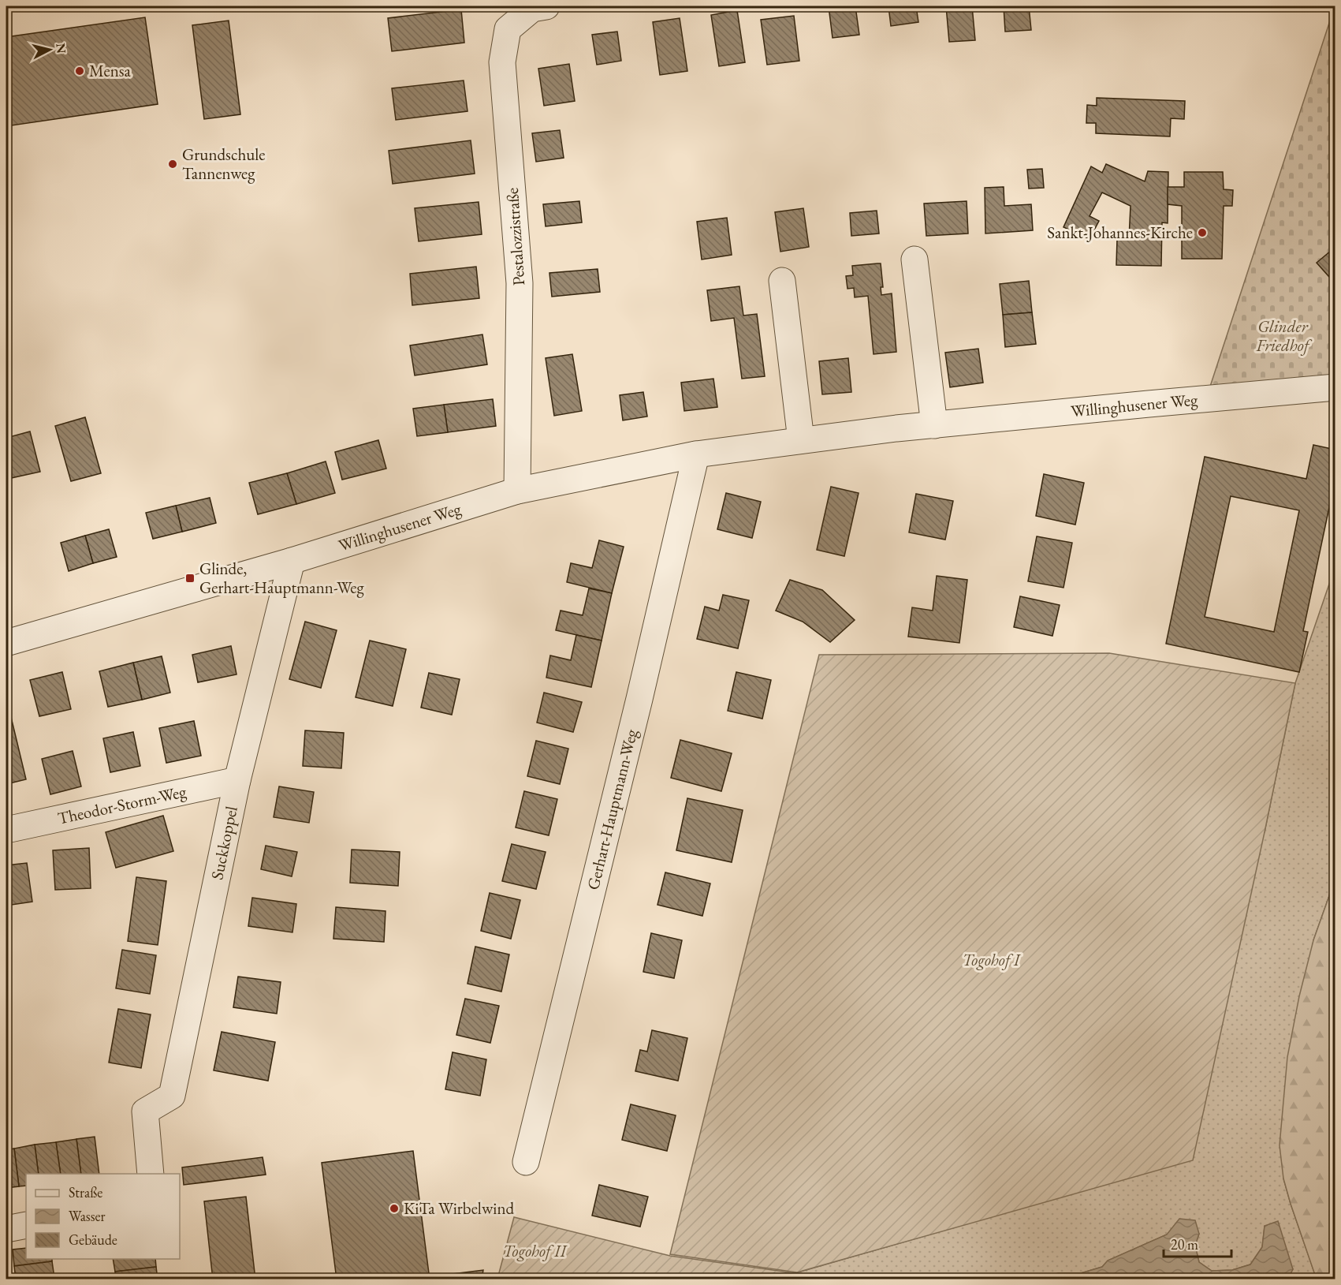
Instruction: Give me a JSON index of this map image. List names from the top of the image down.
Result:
{
  "streets": {
    "street": [
      "Pestalozzistraße",
      "Willinghusener Weg",
      "Theodor-Storm-Weg",
      "Gerhart-Hauptmann-Weg",
      "Suckkoppel"
    ]
  },
  "crossings": [
    ["Pestalozzistraße", "Willinghusener Weg"],
    ["Willinghusener Weg", "Gerhart-Hauptmann-Weg"],
    ["Willinghusener Weg", "Suckkoppel"],
    ["Theodor-Storm-Weg", "Suckkoppel"]
  ],
  "parks": ["Glinder Friedhof", "Togohof I", "Togohof II"],
  "places": {
    "other": [
      "Mensa",
      "Grundschule Tannenweg",
      "Sankt-Johannes-Kirche",
      "KiTa Wirbelwind"
    ],
    "transit": ["Glinde, Gerhart-Hauptmann-Weg"]
  },
  "legend": ["Straße", "Wasser", "Gebäude"],
  "scale_bar": "20 m",
  "north": "right"
}
